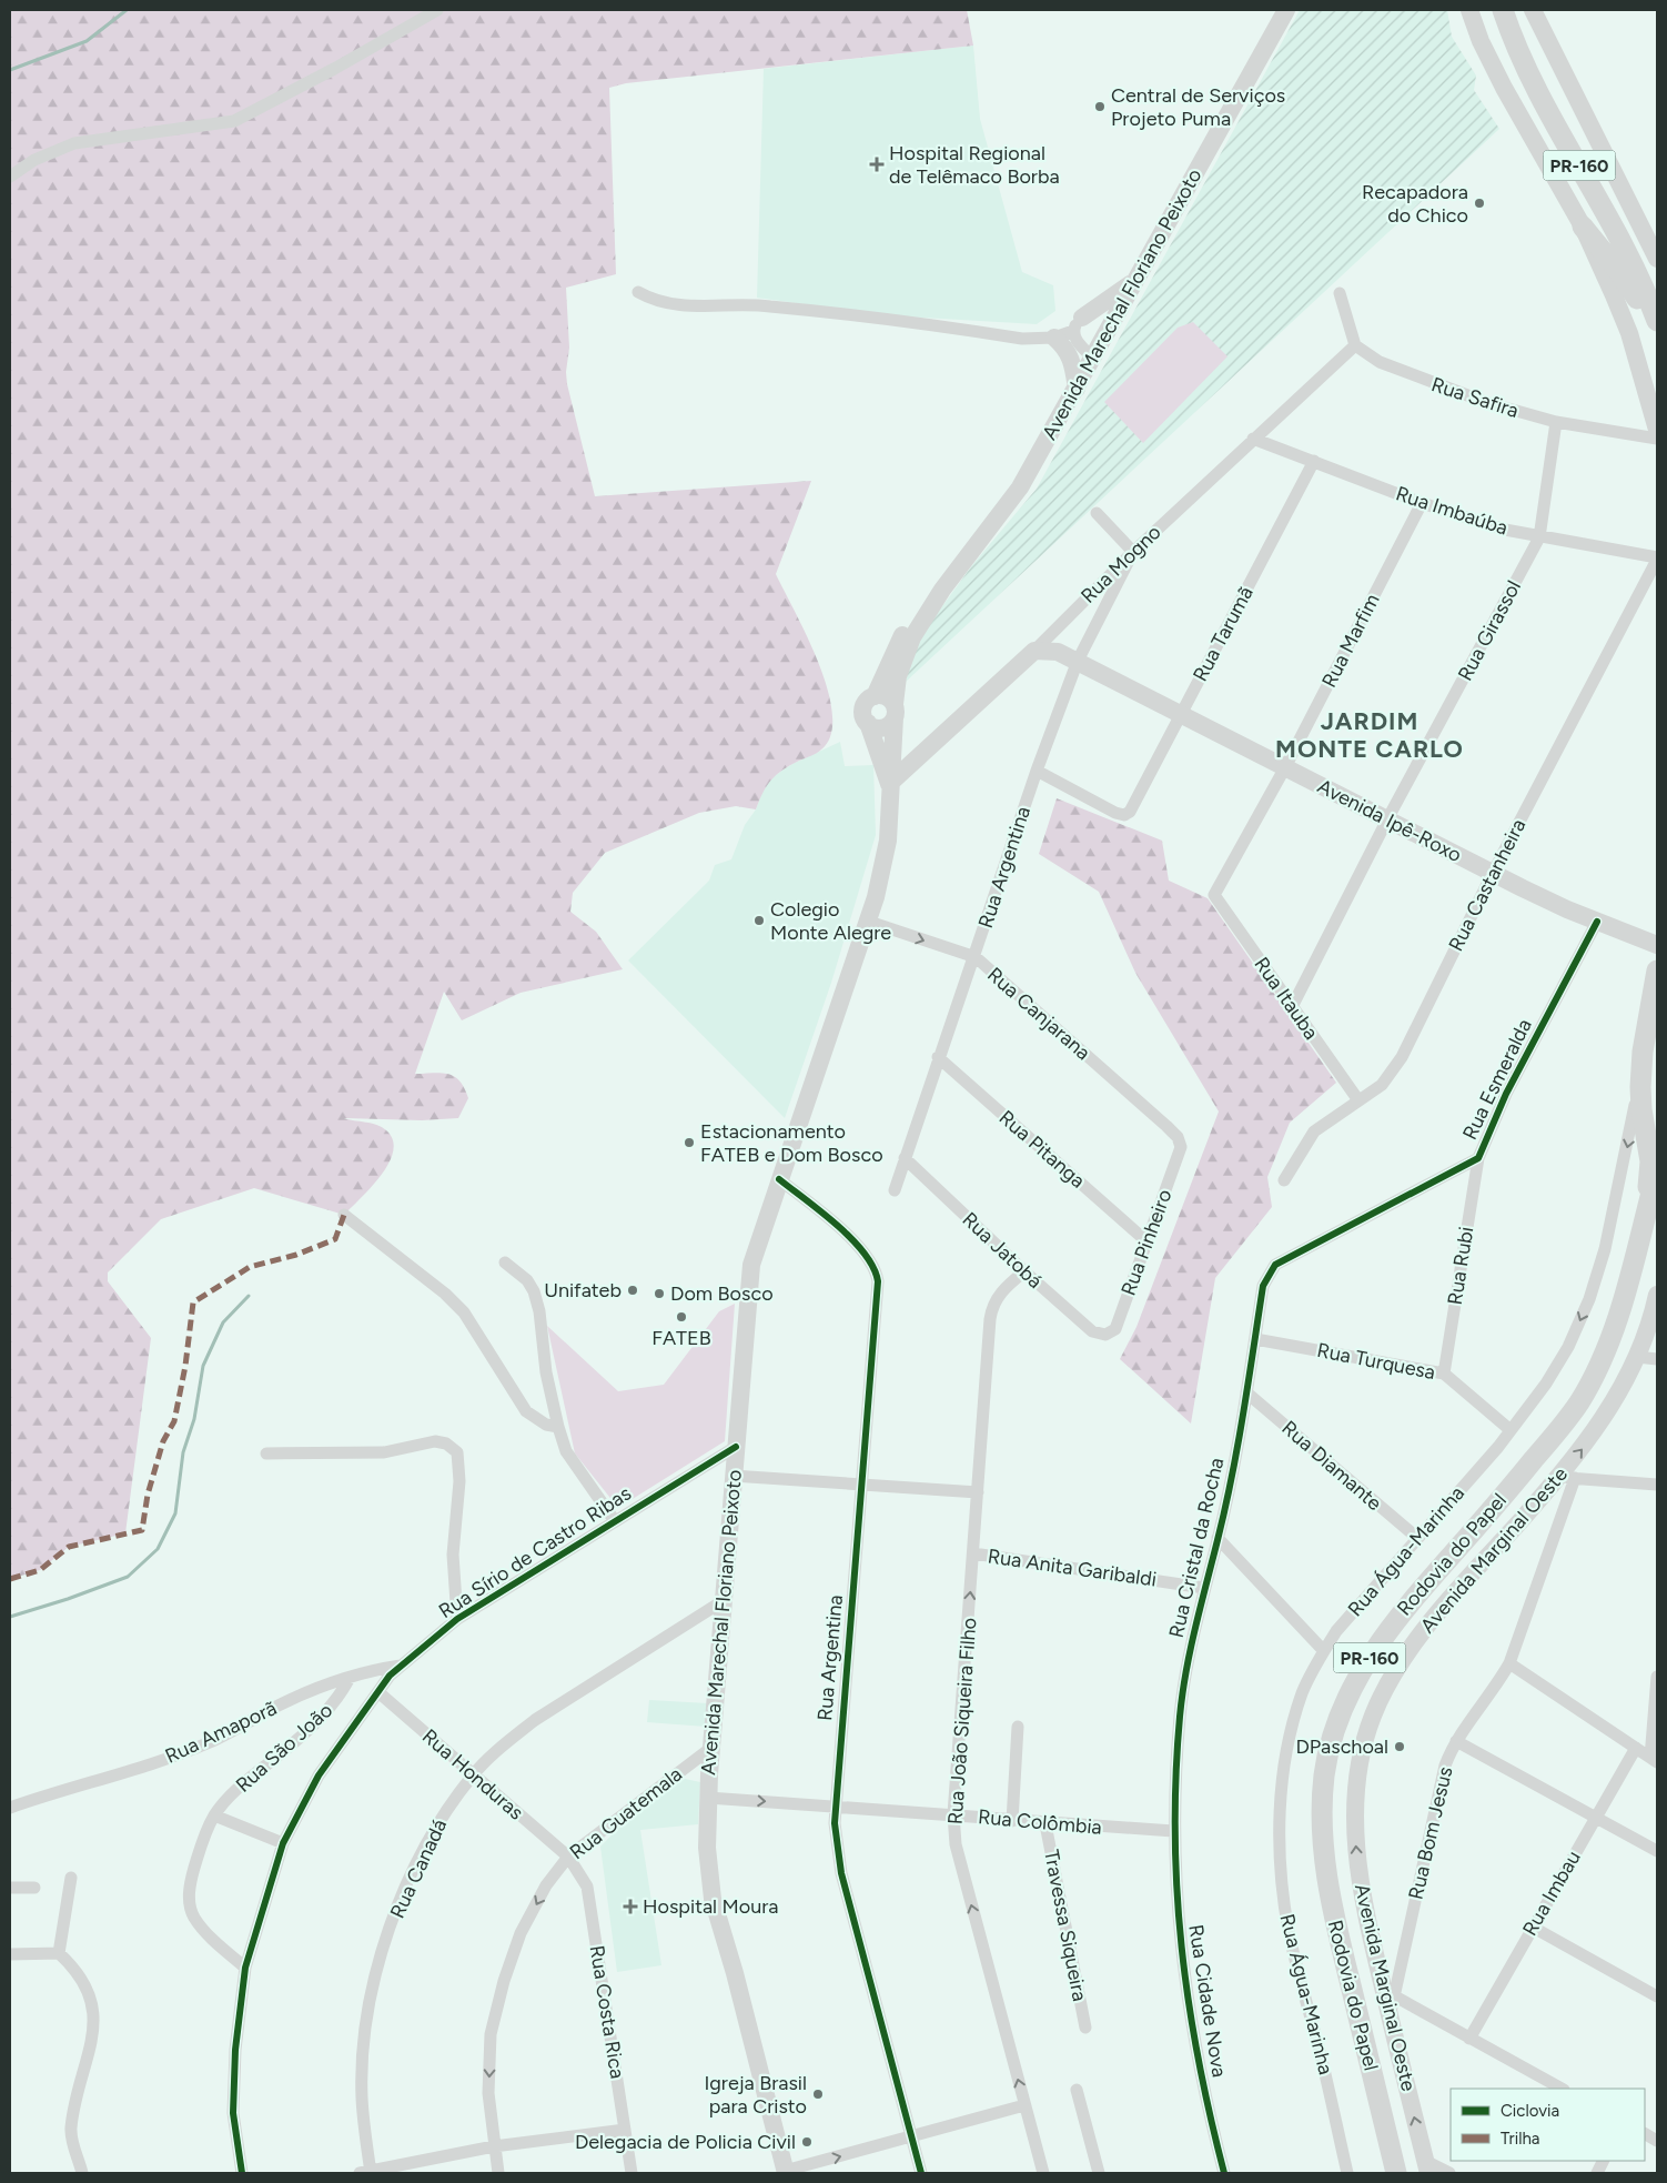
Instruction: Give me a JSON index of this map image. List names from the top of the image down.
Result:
{
  "streets": {
    "main road": [
      "PR-160",
      "Avenida Marechal Floriano Peixoto",
      "Rua Mogno",
      "Avenida Ipê-Roxo",
      "Avenida Marginal Oeste",
      "Rodovia do Papel"
    ],
    "street": [
      "Rua Safira",
      "Rua Imbaúba",
      "Rua Girassol",
      "Rua Tarumã",
      "Rua Marfim",
      "Rua Argentina",
      "Rua Castanheira",
      "Rua Itauba",
      "Rua Canjarana",
      "Rua Esmeralda",
      "Rua Pitanga",
      "Rua Pinheiro",
      "Rua Jatobá",
      "Rua Rubi",
      "Rua Turquesa",
      "Rua Diamante",
      "Rua Cristal da Rocha",
      "Rua Água-Marinha",
      "Rua Sírio de Castro Ribas",
      "Rua Anita Garibaldi",
      "Rua João Siqueira Filho",
      "Rua Amaporã",
      "Rua São João",
      "Rua Honduras",
      "Rua Guatemala",
      "Rua Colômbia",
      "Rua Bom Jesus",
      "Rua Canadá",
      "Rua Imbau",
      "Travessa Siqueira",
      "Rua Cidade Nova",
      "Rua Costa Rica"
    ]
  },
  "crossings": [
    ["Avenida Marechal Floriano Peixoto", "Rua Mogno"],
    ["Avenida Marechal Floriano Peixoto", "Rua Argentina"],
    ["Avenida Marechal Floriano Peixoto", "Rua Canjarana"],
    ["Avenida Marechal Floriano Peixoto", "Rua Sírio de Castro Ribas"],
    ["Avenida Marechal Floriano Peixoto", "Rua Guatemala"],
    ["Avenida Marechal Floriano Peixoto", "Rua Colômbia"],
    ["Avenida Marechal Floriano Peixoto", "Rua Canadá"],
    ["Rua Safira", "Rua Mogno"],
    ["Rua Safira", "Rua Girassol"],
    ["Rua Imbaúba", "Rua Mogno"],
    ["Rua Imbaúba", "Rua Girassol"],
    ["Rua Imbaúba", "Rua Tarumã"],
    ["Rua Imbaúba", "Rua Marfim"],
    ["Rua Imbaúba", "Rua Castanheira"],
    ["Rua Mogno", "Avenida Ipê-Roxo"],
    ["Rua Mogno", "Rua Argentina"],
    ["Rua Girassol", "Avenida Ipê-Roxo"],
    ["Rua Girassol", "Rua Itauba"],
    ["Rua Tarumã", "Avenida Ipê-Roxo"],
    ["Rua Tarumã", "Rua Argentina"],
    ["Rua Marfim", "Avenida Ipê-Roxo"],
    ["Rua Marfim", "Rua Itauba"],
    ["Avenida Ipê-Roxo", "Rua Argentina"],
    ["Avenida Ipê-Roxo", "Rua Castanheira"],
    ["Avenida Ipê-Roxo", "Rua Esmeralda"],
    ["Rua Argentina", "Rua Canjarana"],
    ["Rua Argentina", "Rua Pitanga"],
    ["Rua Argentina", "Rua Jatobá"],
    ["Rua Argentina", "Rua Colômbia"],
    ["Rua Castanheira", "Rua Itauba"],
    ["Rua Canjarana", "Rua Pinheiro"],
    ["Rua Esmeralda", "Rua Rubi"],
    ["Rua Esmeralda", "Rua Cristal da Rocha"],
    ["Rua Pitanga", "Rua Pinheiro"],
    ["Rua Pinheiro", "Rua Jatobá"],
    ["Rua Jatobá", "Rua João Siqueira Filho"],
    ["Rua Rubi", "Rua Turquesa"],
    ["Rua Turquesa", "Rua Cristal da Rocha"],
    ["Rua Turquesa", "Rua Água-Marinha"],
    ["Rua Diamante", "Rua Cristal da Rocha"],
    ["Rua Diamante", "Rua Água-Marinha"],
    ["Rua Cristal da Rocha", "Rua Anita Garibaldi"],
    ["Rua Cristal da Rocha", "Rua Colômbia"],
    ["Rua Cristal da Rocha", "Rua Cidade Nova"],
    ["Avenida Marginal Oeste", "Rua Bom Jesus"],
    ["Rua Água-Marinha", "Rodovia do Papel"],
    ["Rua Sírio de Castro Ribas", "Rua Amaporã"],
    ["Rua Sírio de Castro Ribas", "Rua São João"],
    ["Rua Sírio de Castro Ribas", "Rua Honduras"],
    ["Rua Anita Garibaldi", "Rua João Siqueira Filho"],
    ["Rua João Siqueira Filho", "Rua Colômbia"],
    ["Rua Amaporã", "Rua São João"],
    ["Rua Honduras", "Rua Guatemala"],
    ["Rua Honduras", "Rua Canadá"],
    ["Rua Honduras", "Rua Costa Rica"],
    ["Rua Guatemala", "Rua Costa Rica"],
    ["Rua Colômbia", "Travessa Siqueira"],
    ["Rua Colômbia", "Rua Cidade Nova"]
  ],
  "one_way": ["Avenida Marginal Oeste", "Rua João Siqueira Filho", "Rua Guatemala"],
  "districts": ["JARDIM MONTE CARLO"],
  "places": {
    "other": [
      "Central de Serviços Projeto Puma",
      "Recapadora do Chico",
      "Colegio Monte Alegre",
      "Estacionamento FATEB e Dom Bosco",
      "Unifateb",
      "Dom Bosco",
      "FATEB",
      "DPaschoal",
      "Igreja Brasil para Cristo",
      "Delegacia de Policia Civil"
    ],
    "health": ["Hospital Regional de Telêmaco Borba", "Hospital Moura"]
  },
  "legend": ["Ciclovia", "Trilha"]
}
